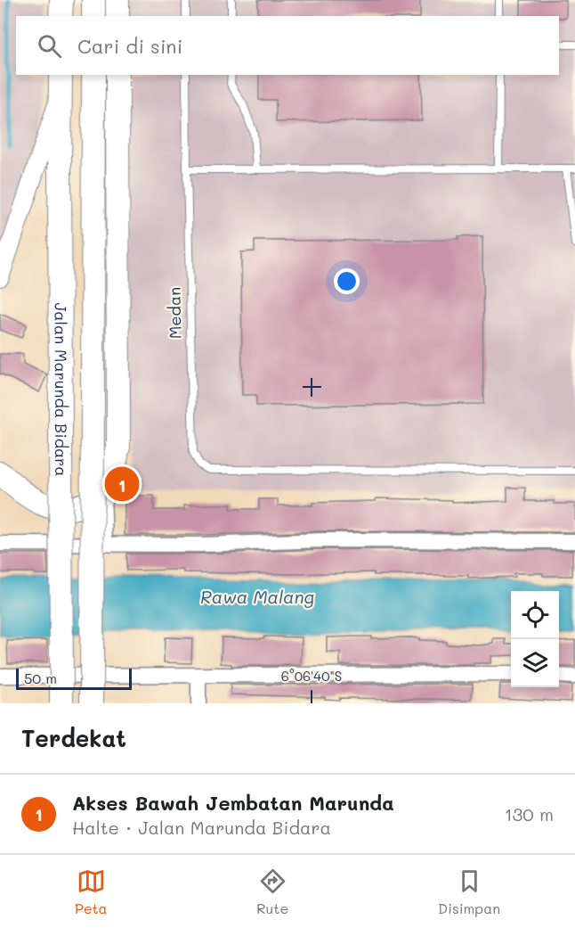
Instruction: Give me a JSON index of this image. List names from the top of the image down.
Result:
{
  "streets": {
    "main road": ["Jalan Marunda Bidara"],
    "lane": ["Medan"]
  },
  "water": ["Rawa Malang"],
  "scale_bar": "50 m",
  "page": {
    "search": "Cari di sini",
    "pins": "1",
    "scale": "50 m",
    "heading": "Terdekat",
    "list": [
      {
        "mark": "1",
        "name": "Akses Bawah Jembatan Marunda",
        "note": "Halte · Jalan Marunda Bidara",
        "value": "130 m"
      }
    ],
    "nav": ["Peta", "Rute", "Disimpan"]
  },
  "coordinates": ["6°06'40\"S"]
}
